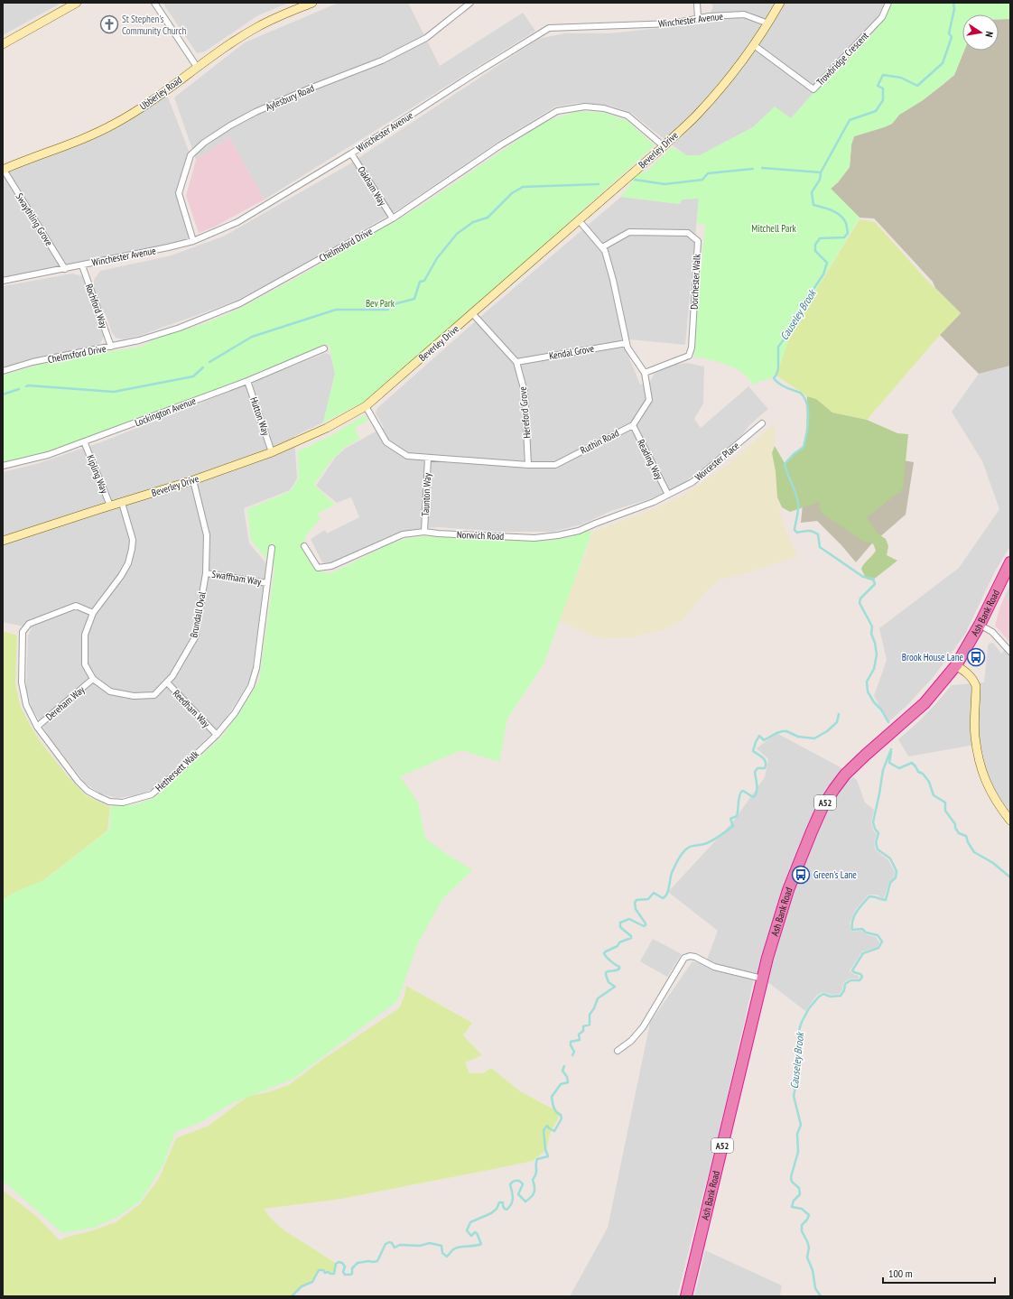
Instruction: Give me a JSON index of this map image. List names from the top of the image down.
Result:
{
  "streets": {
    "highway": ["Ash Bank Road", "A52"],
    "street": [
      "Winchester Avenue",
      "Trowbridge Crescent",
      "Ubberley Road",
      "Aylesbury Road",
      "Beverley Drive",
      "Oakham Way",
      "Swaythling Grove",
      "Chelmsford Drive",
      "Dorchester Walk",
      "Rochford Way",
      "Kendal Grove",
      "Lockington Avenue",
      "Hereford Grove",
      "Hutton Way",
      "Ruthin Road",
      "Reading Way",
      "Worcester Place",
      "Kipling Way",
      "Taunton Way",
      "Norwich Road",
      "Swaffham Way",
      "Brundall Oval",
      "Dereham Way",
      "Reedham Way",
      "Hethersett Walk"
    ]
  },
  "crossings": [
    ["Winchester Avenue", "Aylesbury Road"],
    ["Winchester Avenue", "Beverley Drive"],
    ["Winchester Avenue", "Oakham Way"],
    ["Winchester Avenue", "Swaythling Grove"],
    ["Winchester Avenue", "Rochford Way"],
    ["Trowbridge Crescent", "Beverley Drive"],
    ["Ubberley Road", "Swaythling Grove"],
    ["Beverley Drive", "Chelmsford Drive"],
    ["Beverley Drive", "Hereford Grove"],
    ["Beverley Drive", "Hutton Way"],
    ["Beverley Drive", "Ruthin Road"],
    ["Beverley Drive", "Kipling Way"],
    ["Beverley Drive", "Brundall Oval"],
    ["Oakham Way", "Chelmsford Drive"],
    ["Chelmsford Drive", "Rochford Way"],
    ["Kendal Grove", "Hereford Grove"],
    ["Lockington Avenue", "Hutton Way"],
    ["Lockington Avenue", "Kipling Way"],
    ["Hereford Grove", "Ruthin Road"],
    ["Ruthin Road", "Reading Way"],
    ["Ruthin Road", "Taunton Way"],
    ["Reading Way", "Worcester Place"],
    ["Reading Way", "Norwich Road"],
    ["Worcester Place", "Norwich Road"],
    ["Taunton Way", "Norwich Road"],
    ["Swaffham Way", "Brundall Oval"],
    ["Swaffham Way", "Hethersett Walk"],
    ["Brundall Oval", "Dereham Way"],
    ["Brundall Oval", "Reedham Way"],
    ["Brundall Oval", "Hethersett Walk"],
    ["Dereham Way", "Hethersett Walk"],
    ["Reedham Way", "Hethersett Walk"]
  ],
  "water": ["Causeley Brook"],
  "parks": ["Mitchell Park", "Bev Park"],
  "places": {
    "church": ["St Stephen's Community Church"],
    "bus stop": ["Brook House Lane", "Green's Lane"]
  },
  "scale_bar": "100 m",
  "north": "right"
}
